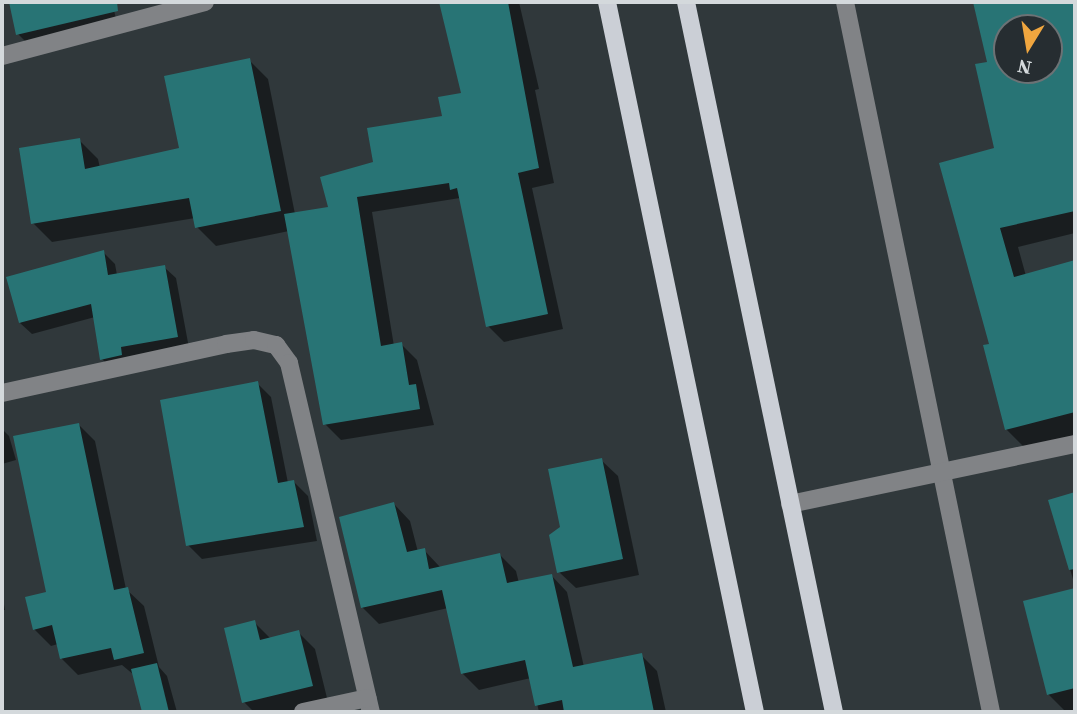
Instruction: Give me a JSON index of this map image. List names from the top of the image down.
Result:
{
  "north": "bottom"
}
